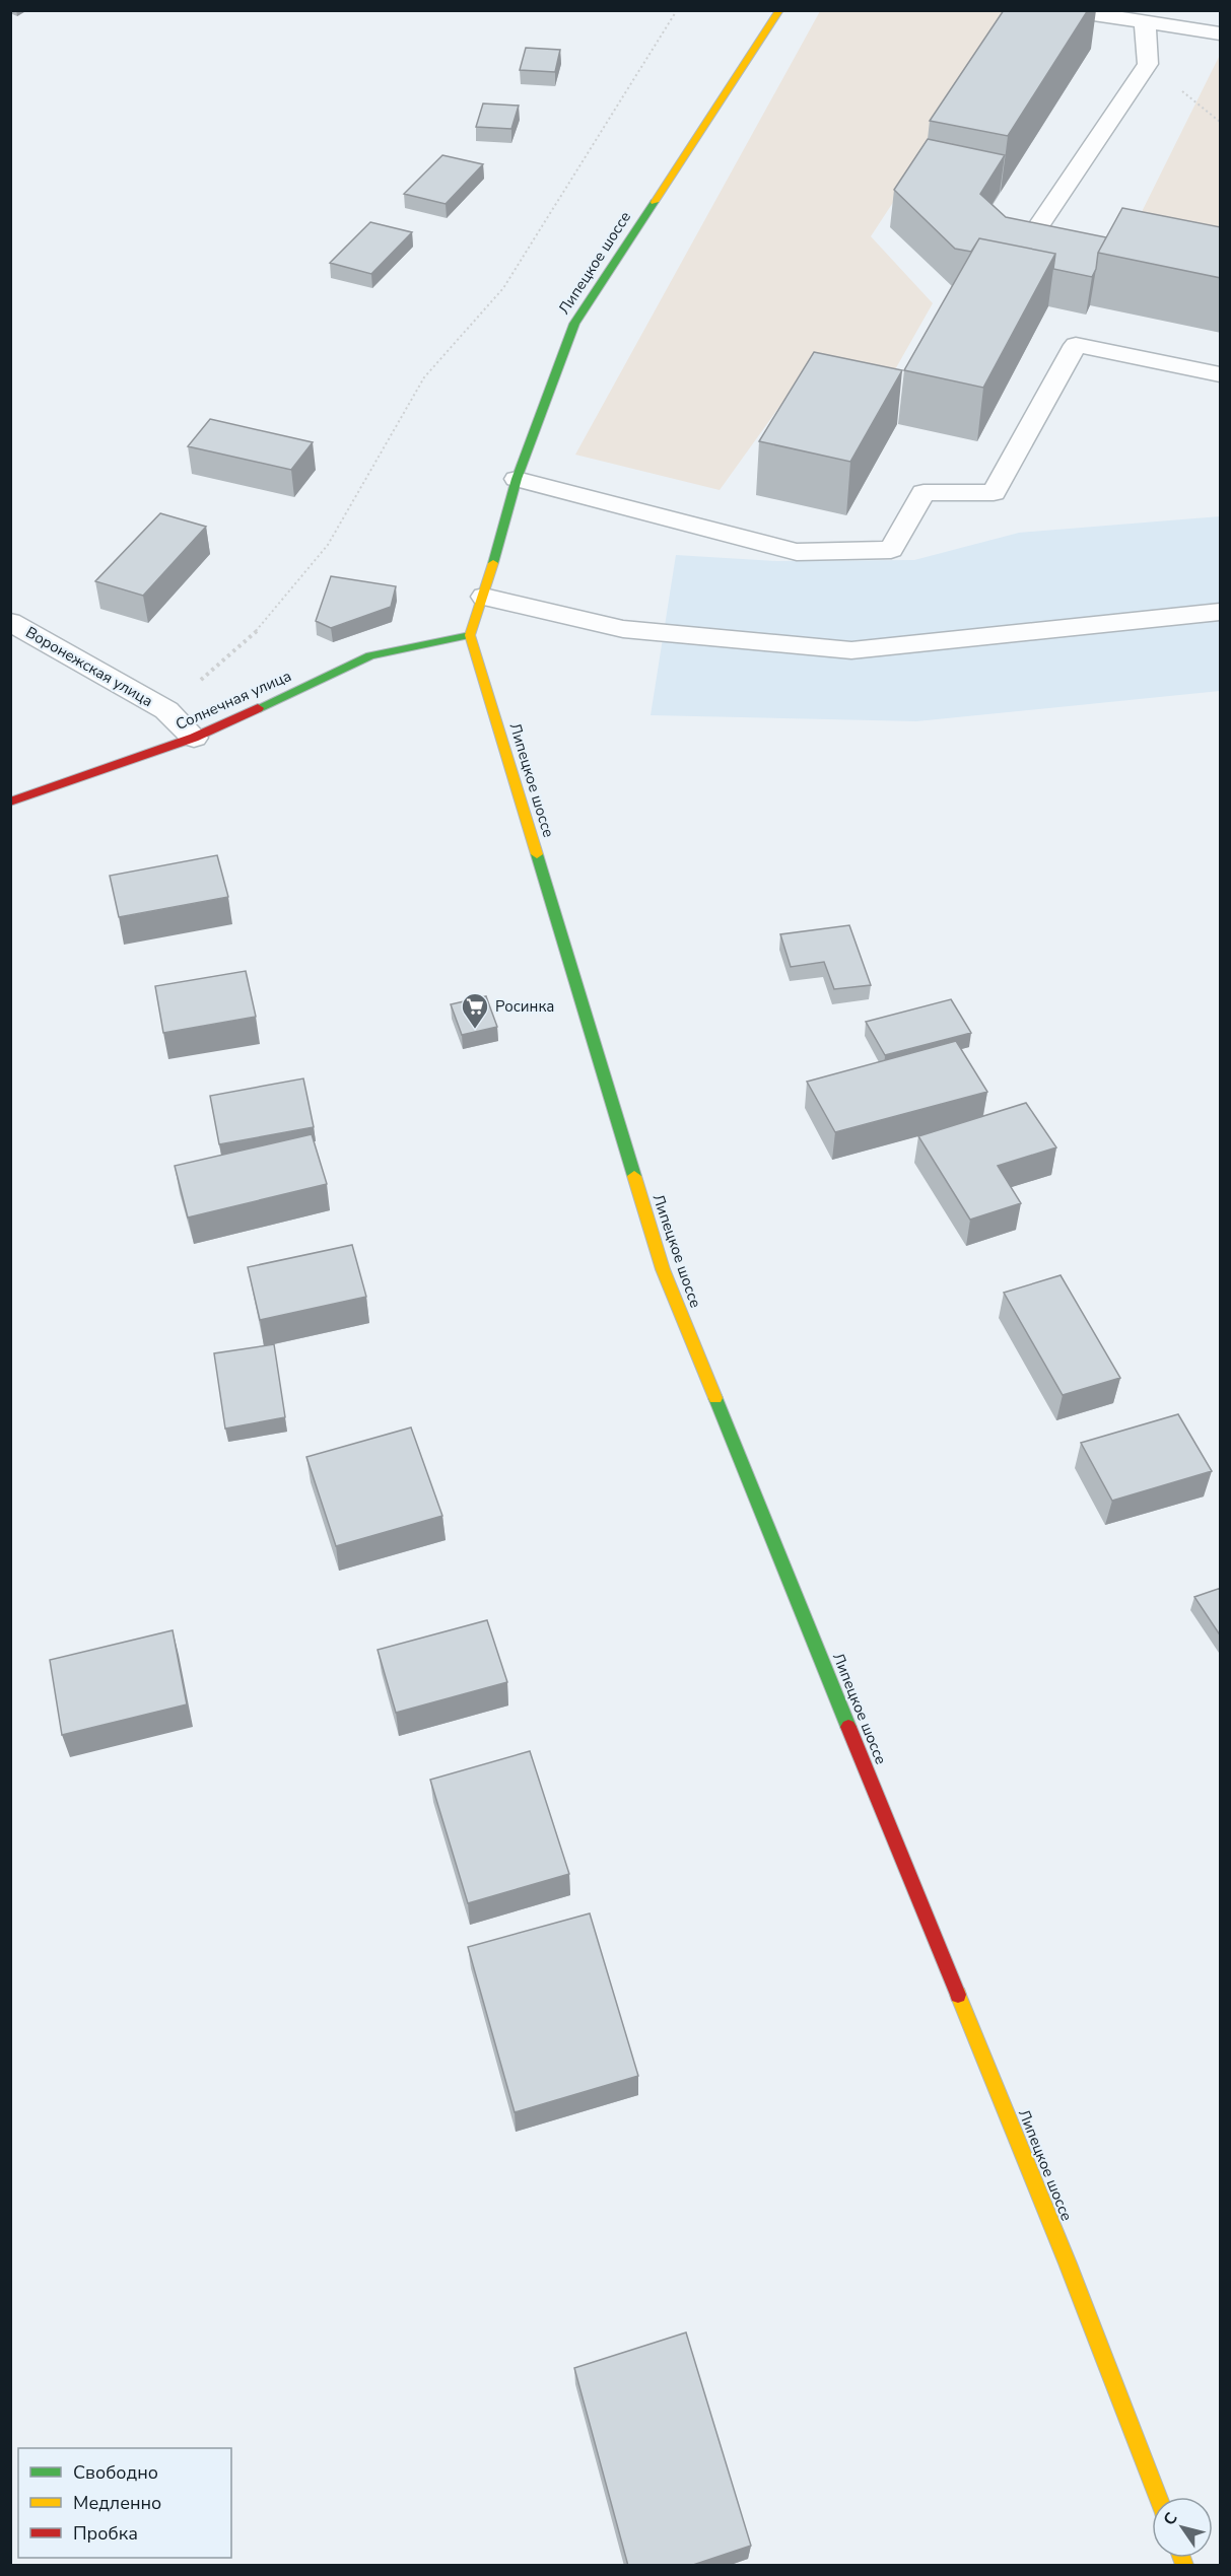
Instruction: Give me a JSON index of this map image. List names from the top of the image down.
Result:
{
  "streets": {
    "main road": ["Липецкое шоссе", "Солнечная улица"],
    "street": ["Воронежская улица"]
  },
  "crossings": [
    ["Липецкое шоссе", "Солнечная улица"],
    ["Воронежская улица", "Солнечная улица"]
  ],
  "places": {
    "supermarket": ["Росинка"]
  },
  "legend": ["Свободно", "Медленно", "Пробка"],
  "north": "top left"
}
